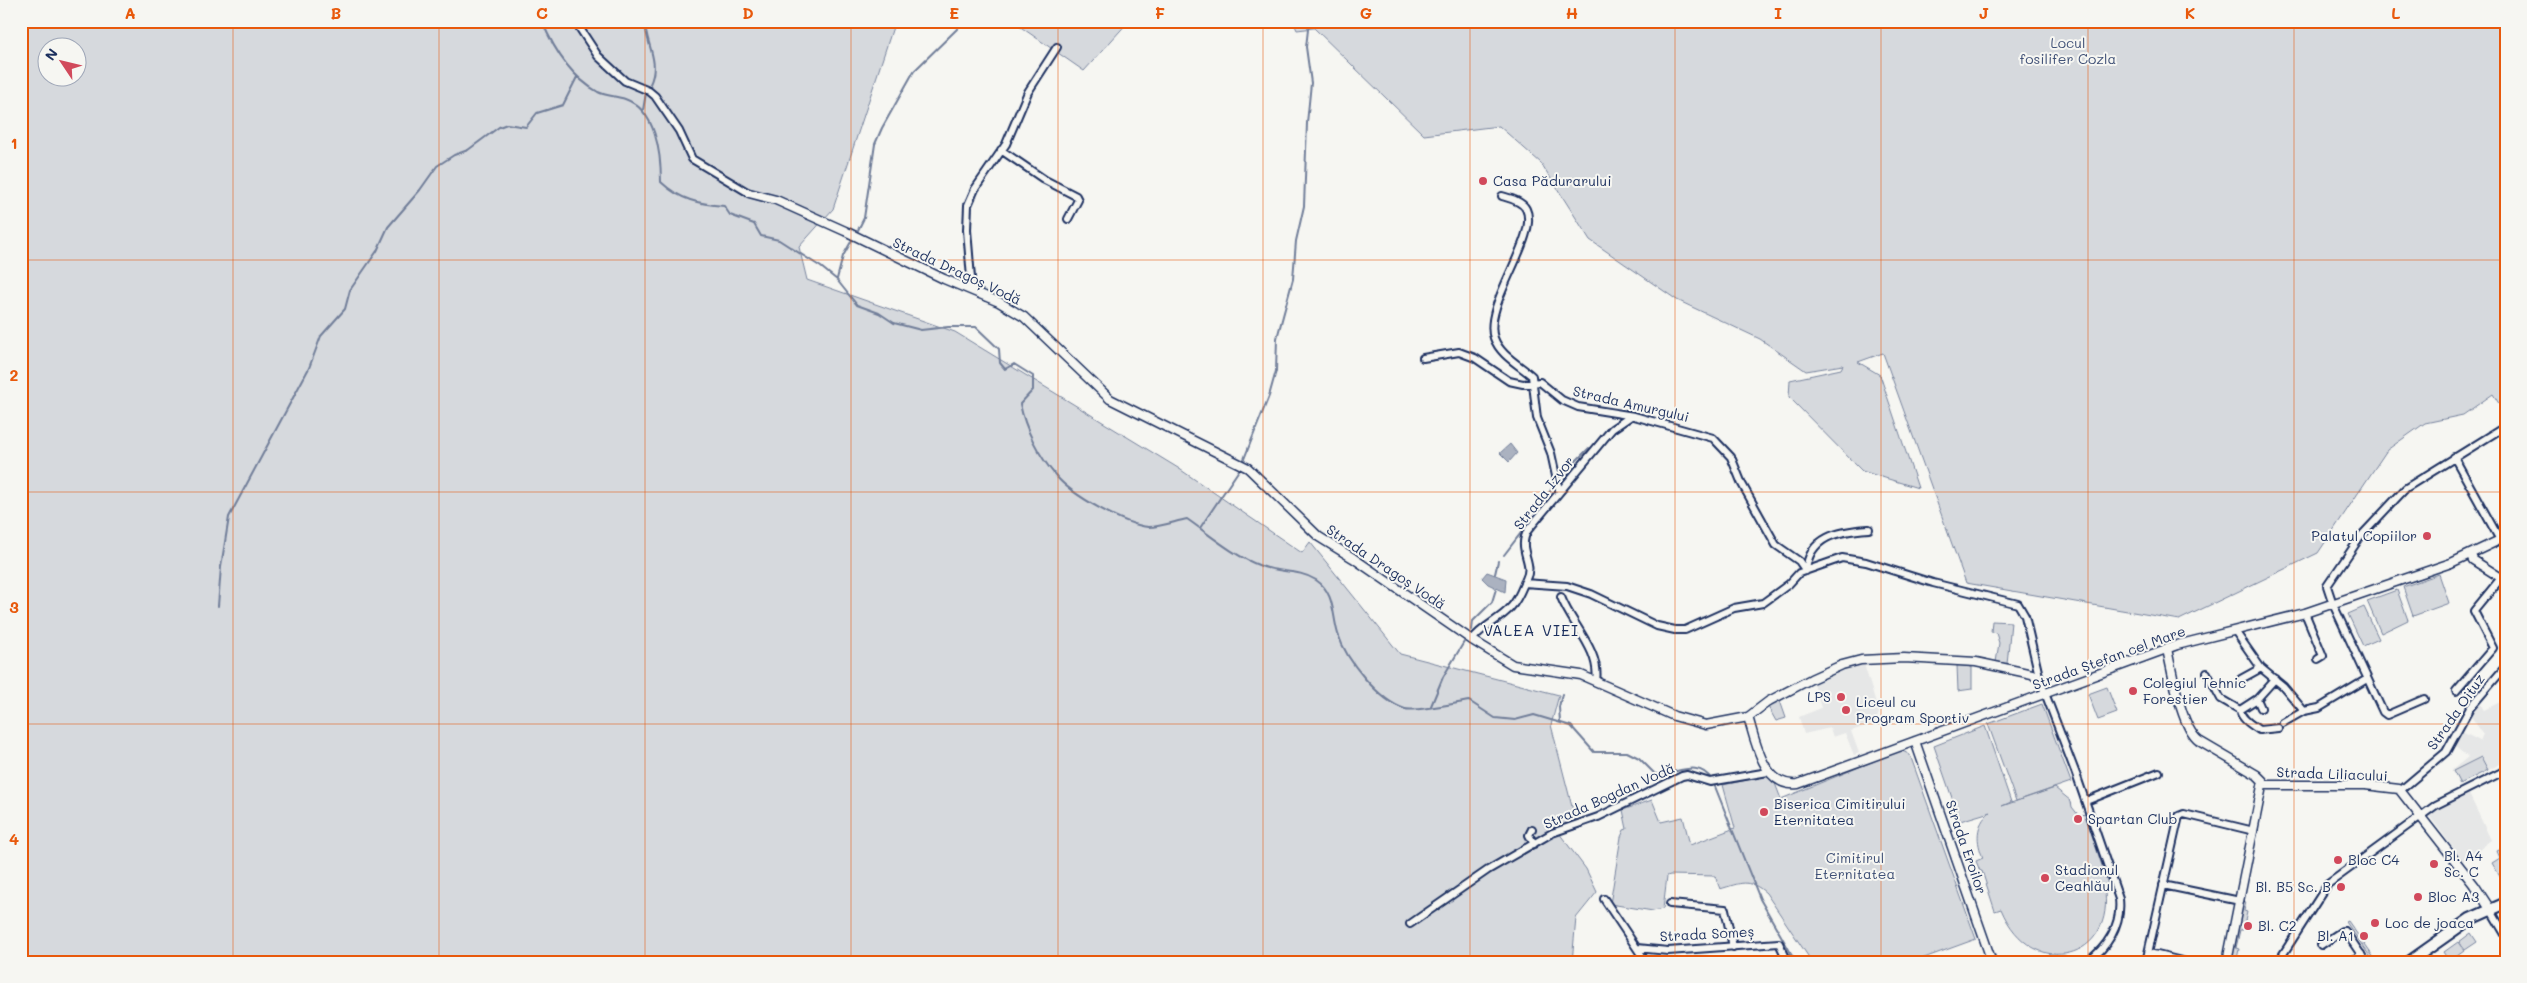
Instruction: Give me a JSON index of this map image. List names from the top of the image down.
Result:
{
  "streets": {
    "street": [
      "Strada Dragoș Vodă",
      "Strada Amurgului",
      "Strada Izvor",
      "Strada Ștefan cel Mare",
      "Strada Oituz",
      "Strada Liliacului",
      "Strada Bogdan Vodă",
      "Strada Eroilor",
      "Strada Someș"
    ]
  },
  "crossings": [
    ["Strada Dragoș Vodă", "Strada Izvor"],
    ["Strada Amurgului", "Strada Izvor"],
    ["Strada Ștefan cel Mare", "Strada Liliacului"],
    ["Strada Ștefan cel Mare", "Strada Bogdan Vodă"],
    ["Strada Ștefan cel Mare", "Strada Eroilor"],
    ["Strada Oituz", "Strada Liliacului"]
  ],
  "districts": ["VALEA VIEI"],
  "parks": ["Locul fosilifer Cozla", "Cimitirul Eternitatea"],
  "places": [
    "Casa Pădurarului",
    "Palatul Copiilor",
    "Colegiul Tehnic Forestier",
    "LPS",
    "Liceul cu Program Sportiv",
    "Biserica Cimitirului Eternitatea",
    "Spartan Club",
    "Bloc C4",
    "Bl. A4 Sc. C",
    "Stadionul Ceahlăul",
    "Bl. B5 Sc. B",
    "Bloc A3",
    "Loc de joaca",
    "Bl. C2",
    "Bl. A1"
  ],
  "north": "top left",
  "grid": {
    "columns": [
      "A",
      "B",
      "C",
      "D",
      "E",
      "F",
      "G",
      "H",
      "I",
      "J",
      "K",
      "L"
    ],
    "rows": [
      "1",
      "2",
      "3",
      "4"
    ]
  }
}
